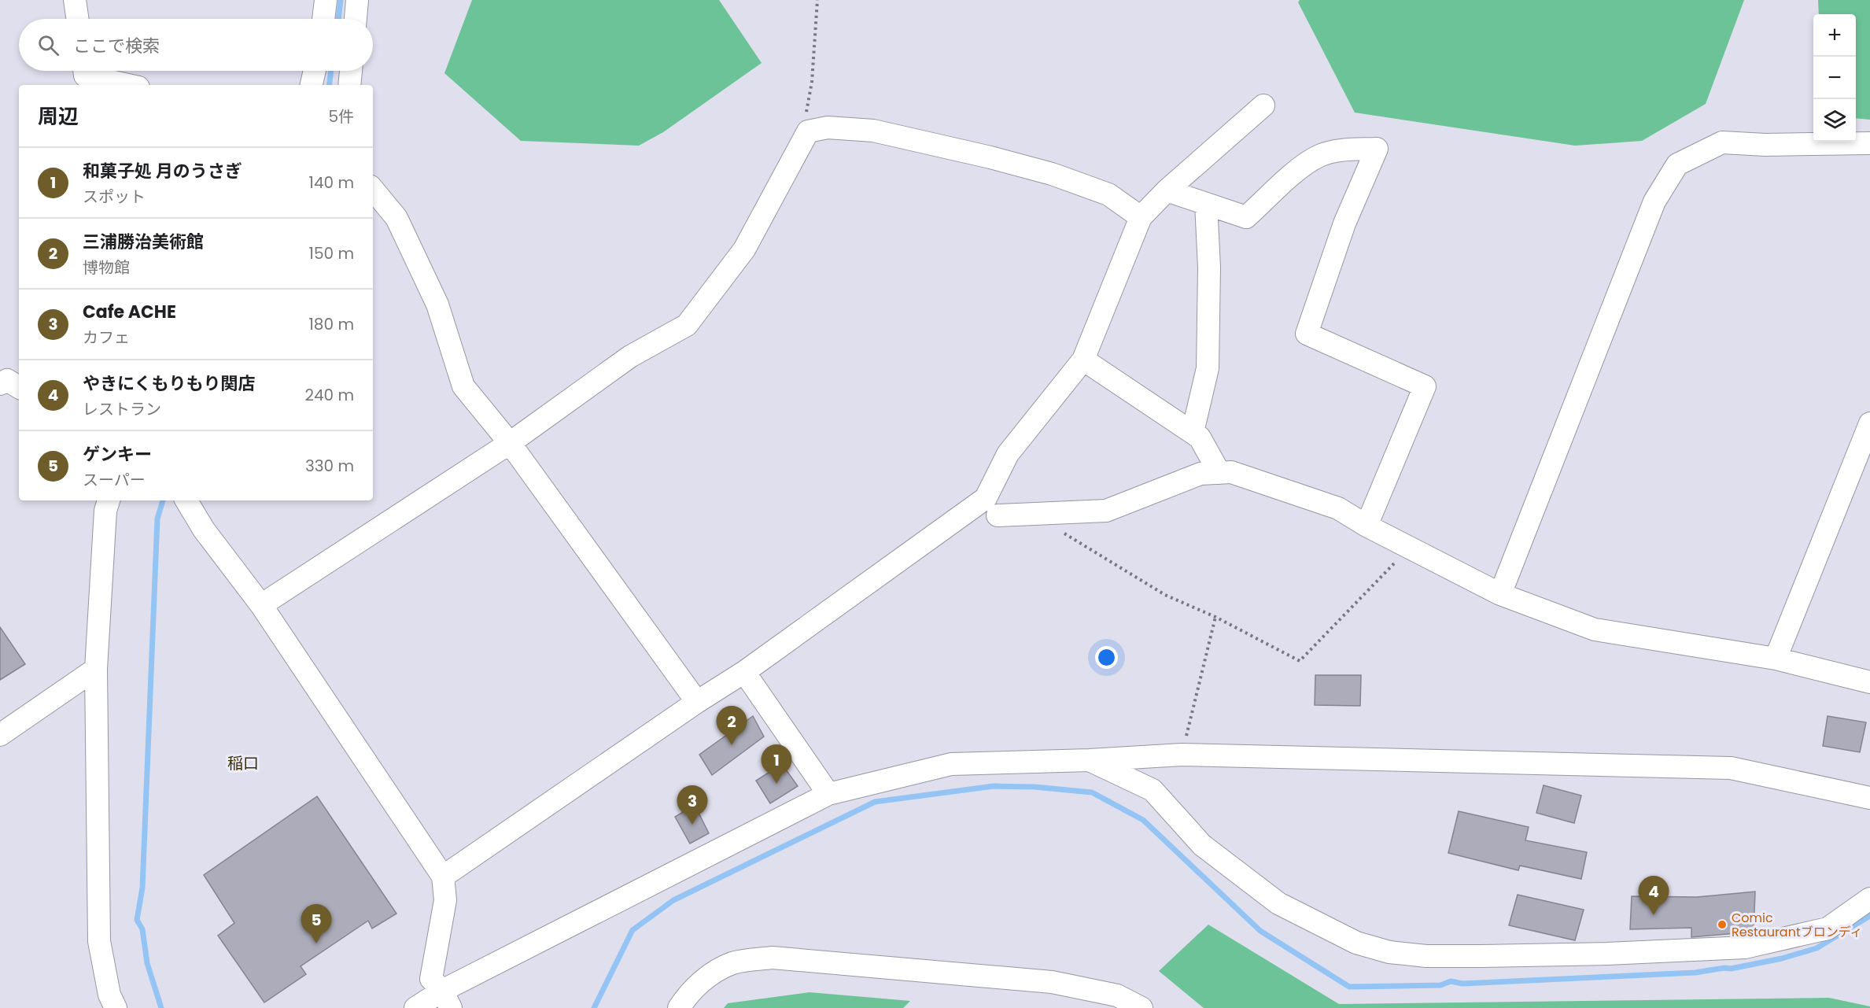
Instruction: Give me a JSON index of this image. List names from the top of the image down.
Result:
{
  "districts": ["稲口"],
  "places": ["Comic Restaurantブロンディ"],
  "page": {
    "map_buttons": ["+", "−"],
    "search": "ここで検索",
    "heading": ["周辺", "5件"],
    "list": [
      {
        "mark": "1",
        "name": "和菓子処 月のうさぎ",
        "note": "スポット",
        "value": "140 m"
      },
      {
        "mark": "2",
        "name": "三浦勝治美術館",
        "note": "博物館",
        "value": "150 m"
      },
      {
        "mark": "3",
        "name": "Cafe ACHE",
        "note": "カフェ",
        "value": "180 m"
      },
      {
        "mark": "4",
        "name": "やきにくもりもり関店",
        "note": "レストラン",
        "value": "240 m"
      },
      {
        "mark": "5",
        "name": "ゲンキー",
        "note": "スーパー",
        "value": "330 m"
      }
    ],
    "pins": [
      "2",
      "1",
      "3",
      "4",
      "5"
    ]
  }
}
